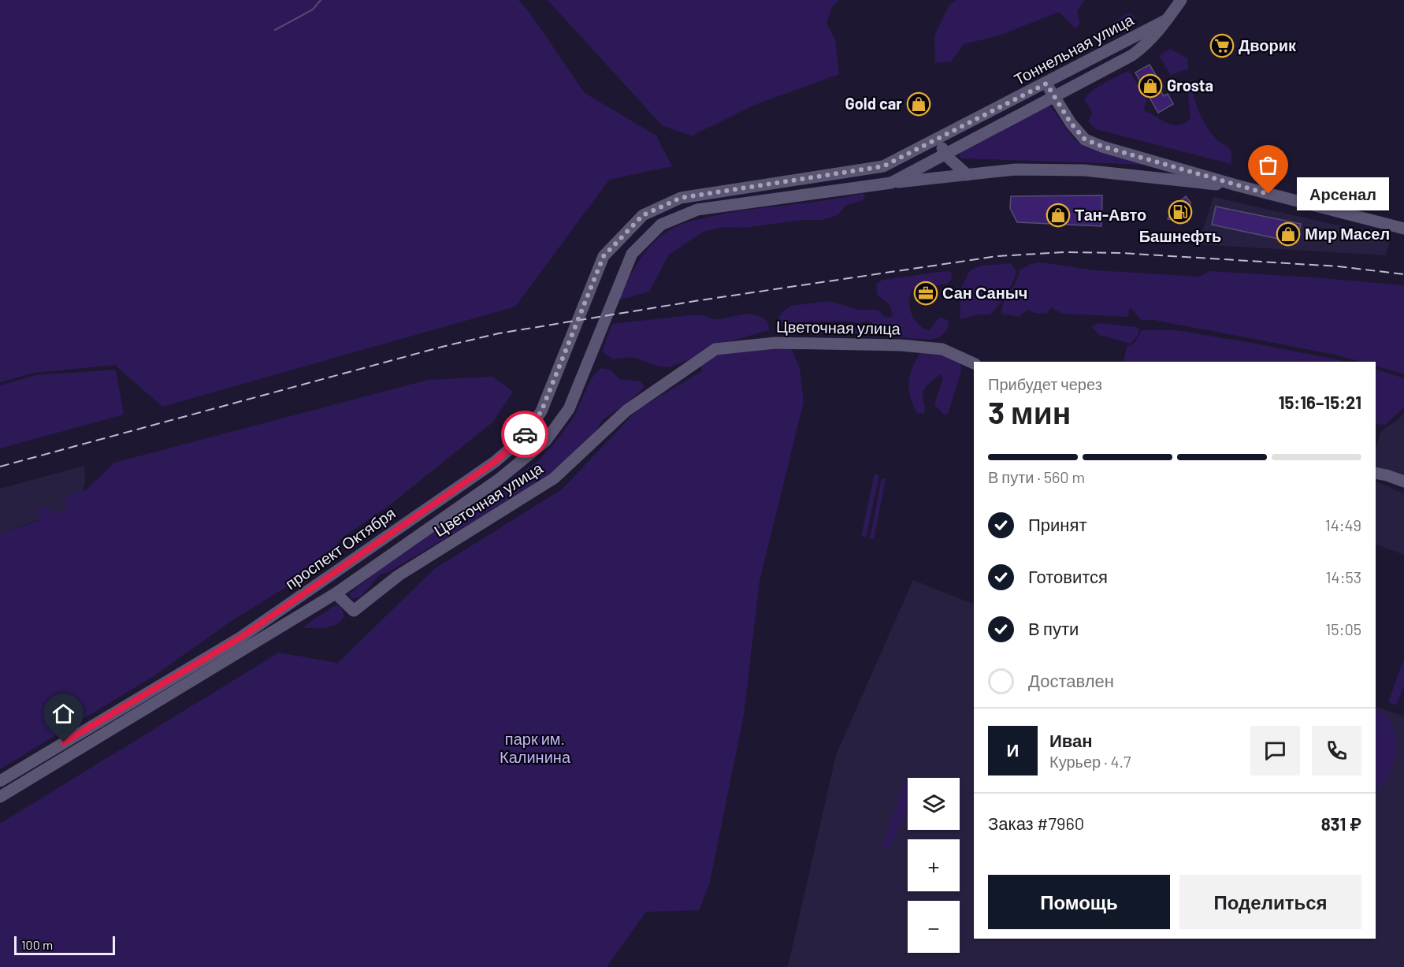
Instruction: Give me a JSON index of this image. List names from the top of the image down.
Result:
{
  "streets": {
    "main road": ["Тоннельная улица", "Цветочная улица", "проспект Октября"]
  },
  "crossings": [
    ["Тоннельная улица", "проспект Октября"],
    ["Цветочная улица", "проспект Октября"]
  ],
  "parks": ["парк им. Калинина"],
  "places": {
    "supermarket": ["Дворик"],
    "shop": [
      "Grosta",
      "Gold car",
      "Тан-Авто",
      "Мир Масел"
    ],
    "other": ["Арсенал"],
    "fuel station": ["Башнефть"],
    "office": ["Сан Саныч"]
  },
  "scale_bar": "100 m",
  "page": {
    "bubble": "Арсенал",
    "heading": ["3 мин", "Прибудет через", "15:16–15:21"],
    "panel": [
      "Иван",
      "Курьер · 4.7",
      "Заказ #7960",
      "831 ₽"
    ],
    "bar": "В пути · 560 m",
    "list": [
      ["Принят", "14:49"],
      ["Готовится", "14:53"],
      ["В пути", "15:05"],
      "Доставлен"
    ],
    "round": "И",
    "map_buttons": ["+", "−"],
    "buttons": ["Помощь", "Поделиться"],
    "scale": "100 m"
  }
}
